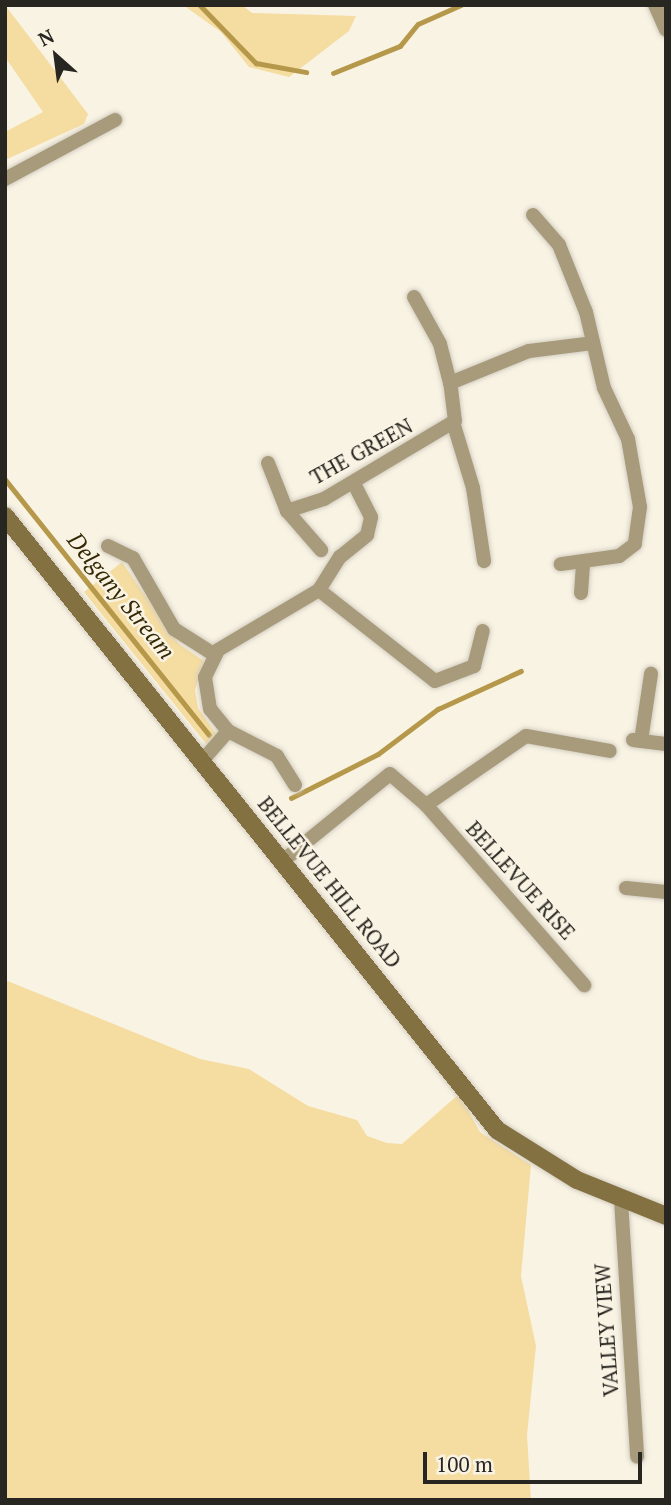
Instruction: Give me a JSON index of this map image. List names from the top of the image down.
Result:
{
  "streets": {
    "street": [
      "THE GREEN",
      "BELLEVUE RISE",
      "BELLEVUE HILL ROAD",
      "VALLEY VIEW"
    ]
  },
  "crossings": [
    ["BELLEVUE RISE", "BELLEVUE HILL ROAD"],
    ["BELLEVUE HILL ROAD", "VALLEY VIEW"]
  ],
  "water": ["Delgany Stream"],
  "scale_bar": "100 m",
  "north": "top left"
}
